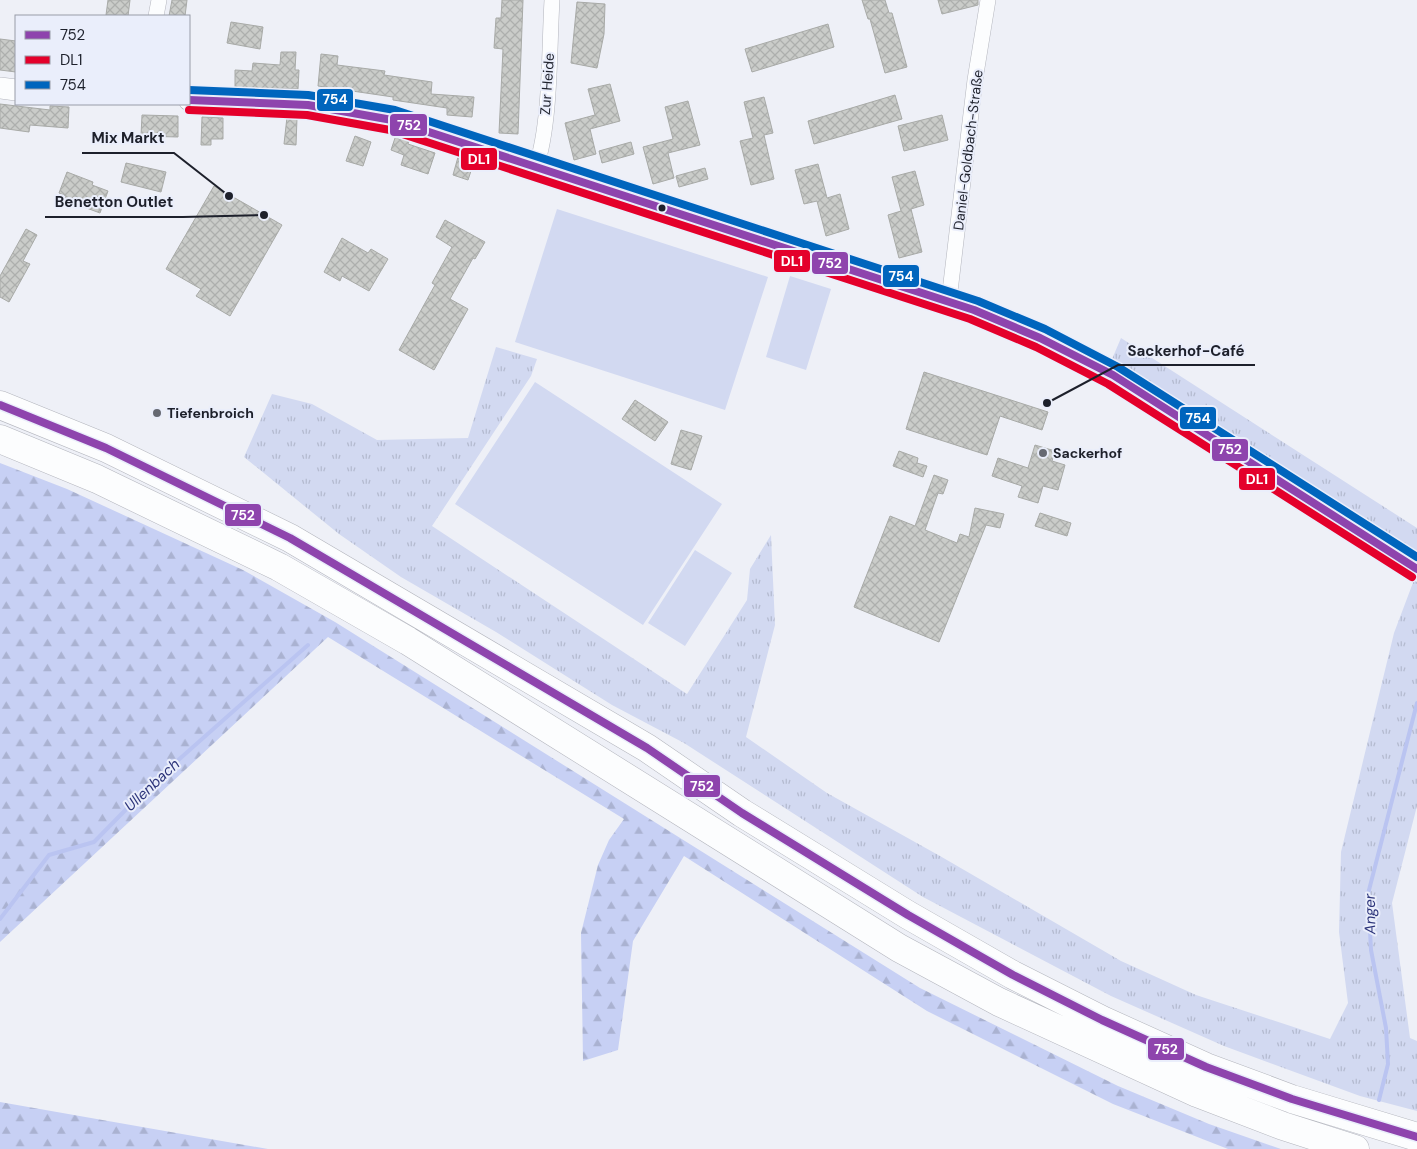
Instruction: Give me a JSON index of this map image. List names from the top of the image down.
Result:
{
  "streets": {
    "street": ["Zur Heide", "Daniel-Goldbach-Straße"]
  },
  "water": ["Ullenbach", "Anger"],
  "places": [
    "Mix Markt",
    "Benetton Outlet",
    "Sackerhof-Café",
    "Tiefenbroich",
    "Sackerhof"
  ],
  "lines": ["transit line 754", "transit line 752", "transit line DL1"],
  "legend": ["752", "DL1", "754"]
}
